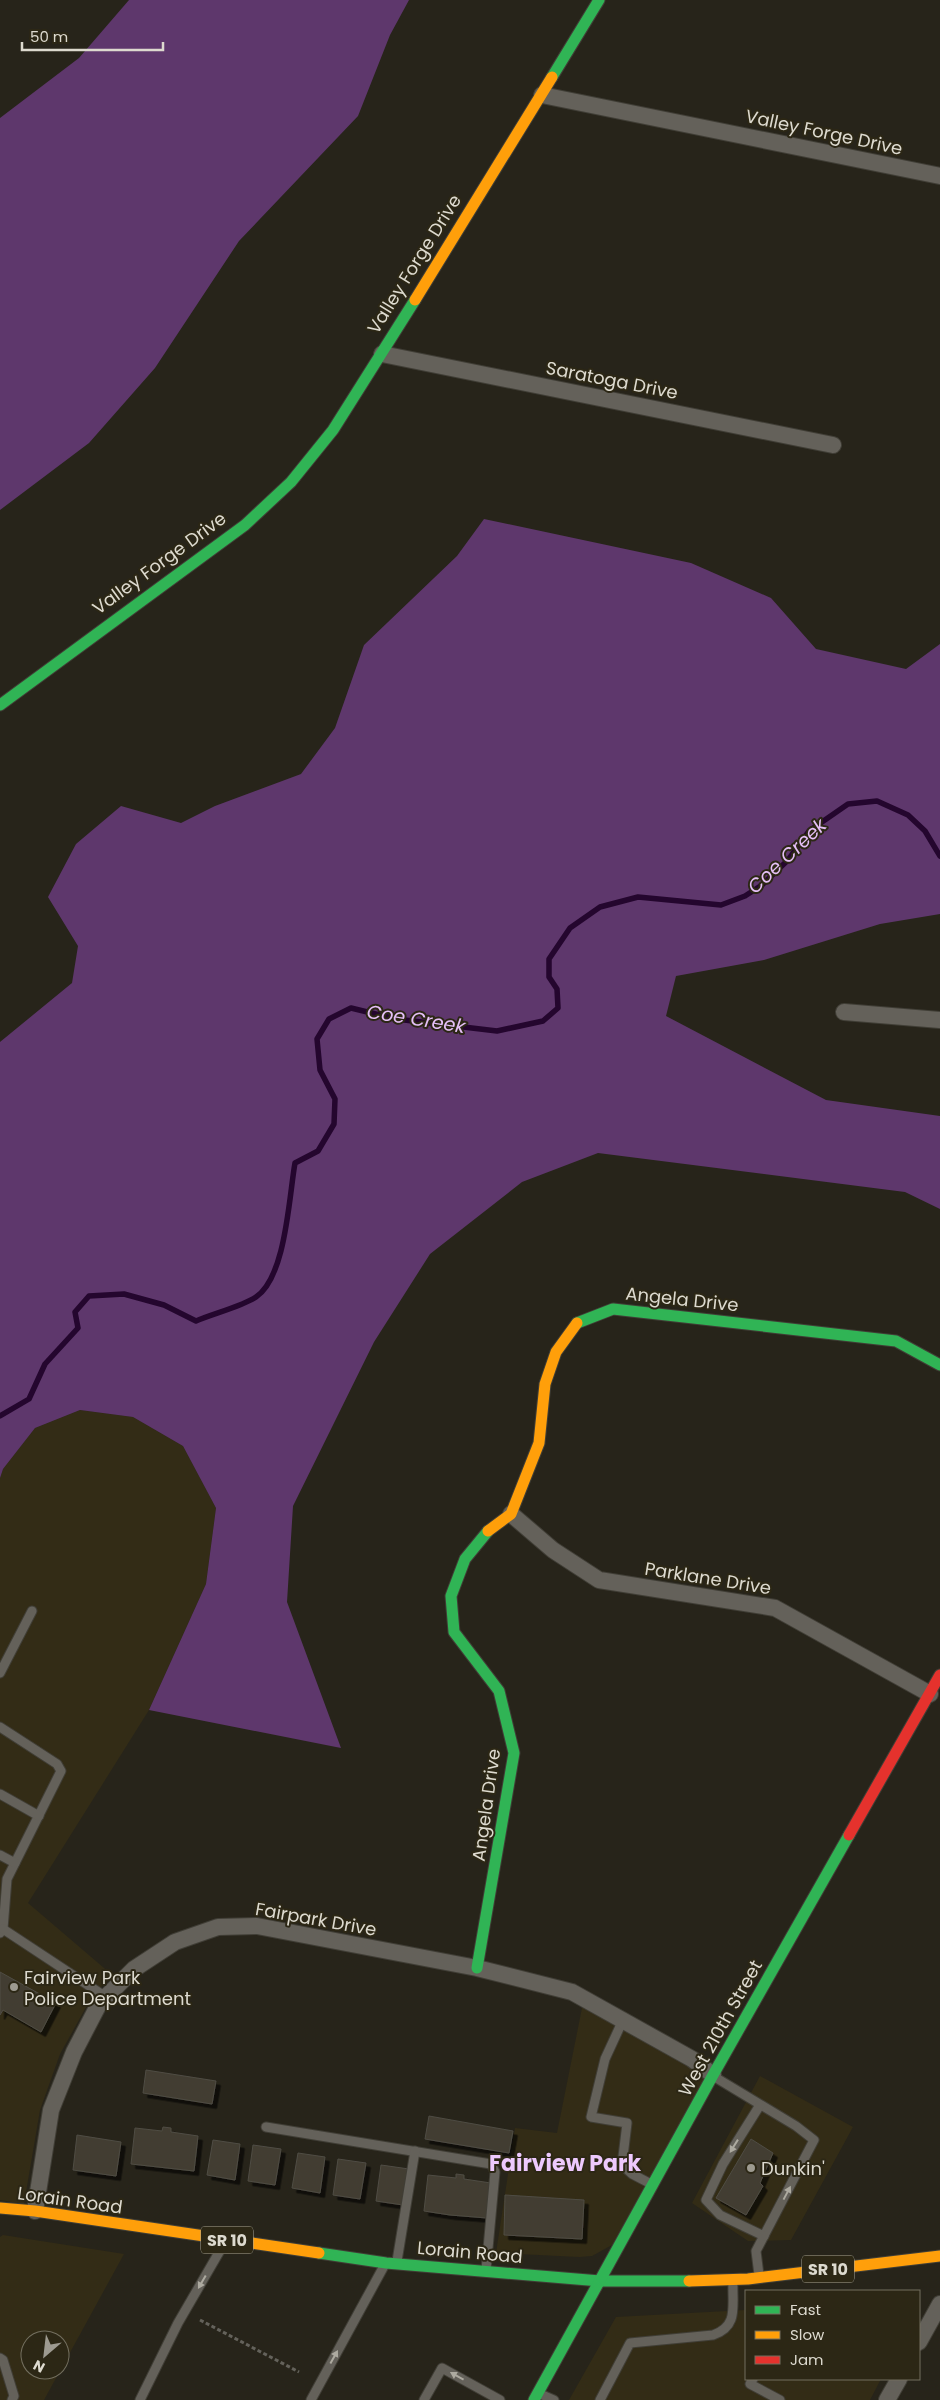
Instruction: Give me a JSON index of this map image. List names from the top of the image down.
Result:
{
  "streets": {
    "street": [
      "Valley Forge Drive",
      "Saratoga Drive",
      "Angela Drive",
      "Parklane Drive",
      "Fairpark Drive",
      "West 210th Street",
      "Lorain Road",
      "SR 10"
    ]
  },
  "crossings": [
    ["Valley Forge Drive", "Saratoga Drive"],
    ["Angela Drive", "Parklane Drive"],
    ["Angela Drive", "Fairpark Drive"],
    ["Parklane Drive", "West 210th Street"],
    ["Fairpark Drive", "West 210th Street"],
    ["Fairpark Drive", "Lorain Road"],
    ["West 210th Street", "Lorain Road"]
  ],
  "districts": ["Fairview Park"],
  "water": ["Coe Creek"],
  "places": ["Fairview Park Police Department", "Dunkin'"],
  "legend": ["Fast", "Slow", "Jam"],
  "scale_bar": "50 m",
  "north": "bottom left"
}
